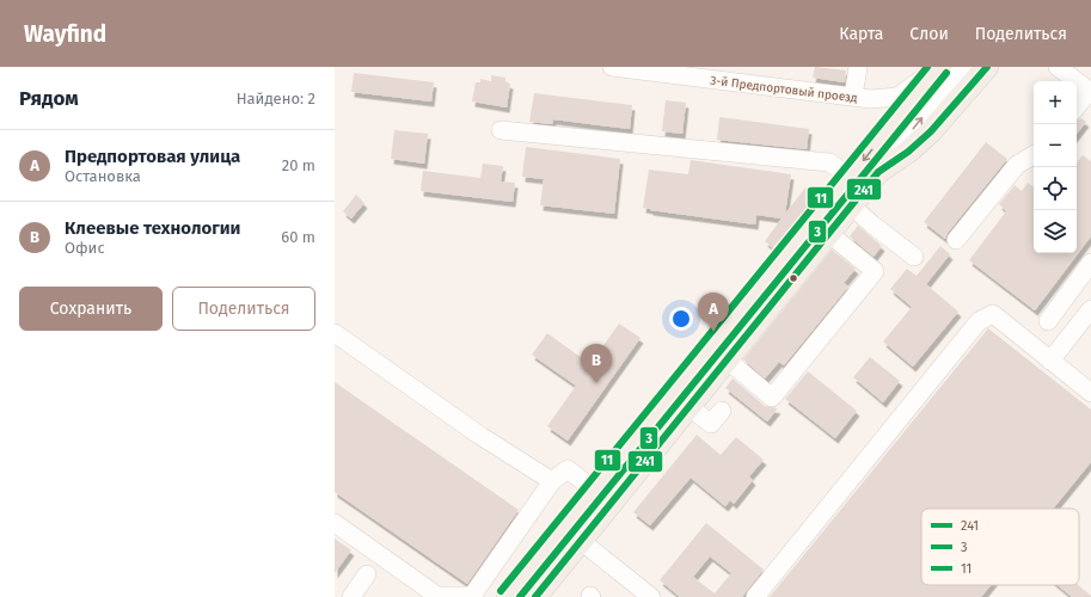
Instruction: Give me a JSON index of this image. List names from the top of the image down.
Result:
{
  "streets": {
    "street": ["3-й Предпортовый проезд"]
  },
  "lines": ["transit line 241", "transit line 11", "transit line 3"],
  "legend": ["241", "3", "11"],
  "page": {
    "header": "Wayfind",
    "nav": ["Карта", "Слои", "Поделиться"],
    "heading": ["Рядом", "Найдено: 2"],
    "map_buttons": ["+", "−"],
    "list": [
      {
        "mark": "A",
        "name": "Предпортовая улица",
        "note": "Остановка",
        "value": "20 m"
      },
      {
        "mark": "B",
        "name": "Клеевые технологии",
        "note": "Офис",
        "value": "60 m"
      }
    ],
    "buttons": ["Сохранить", "Поделиться"],
    "pins": ["A", "B"]
  }
}
